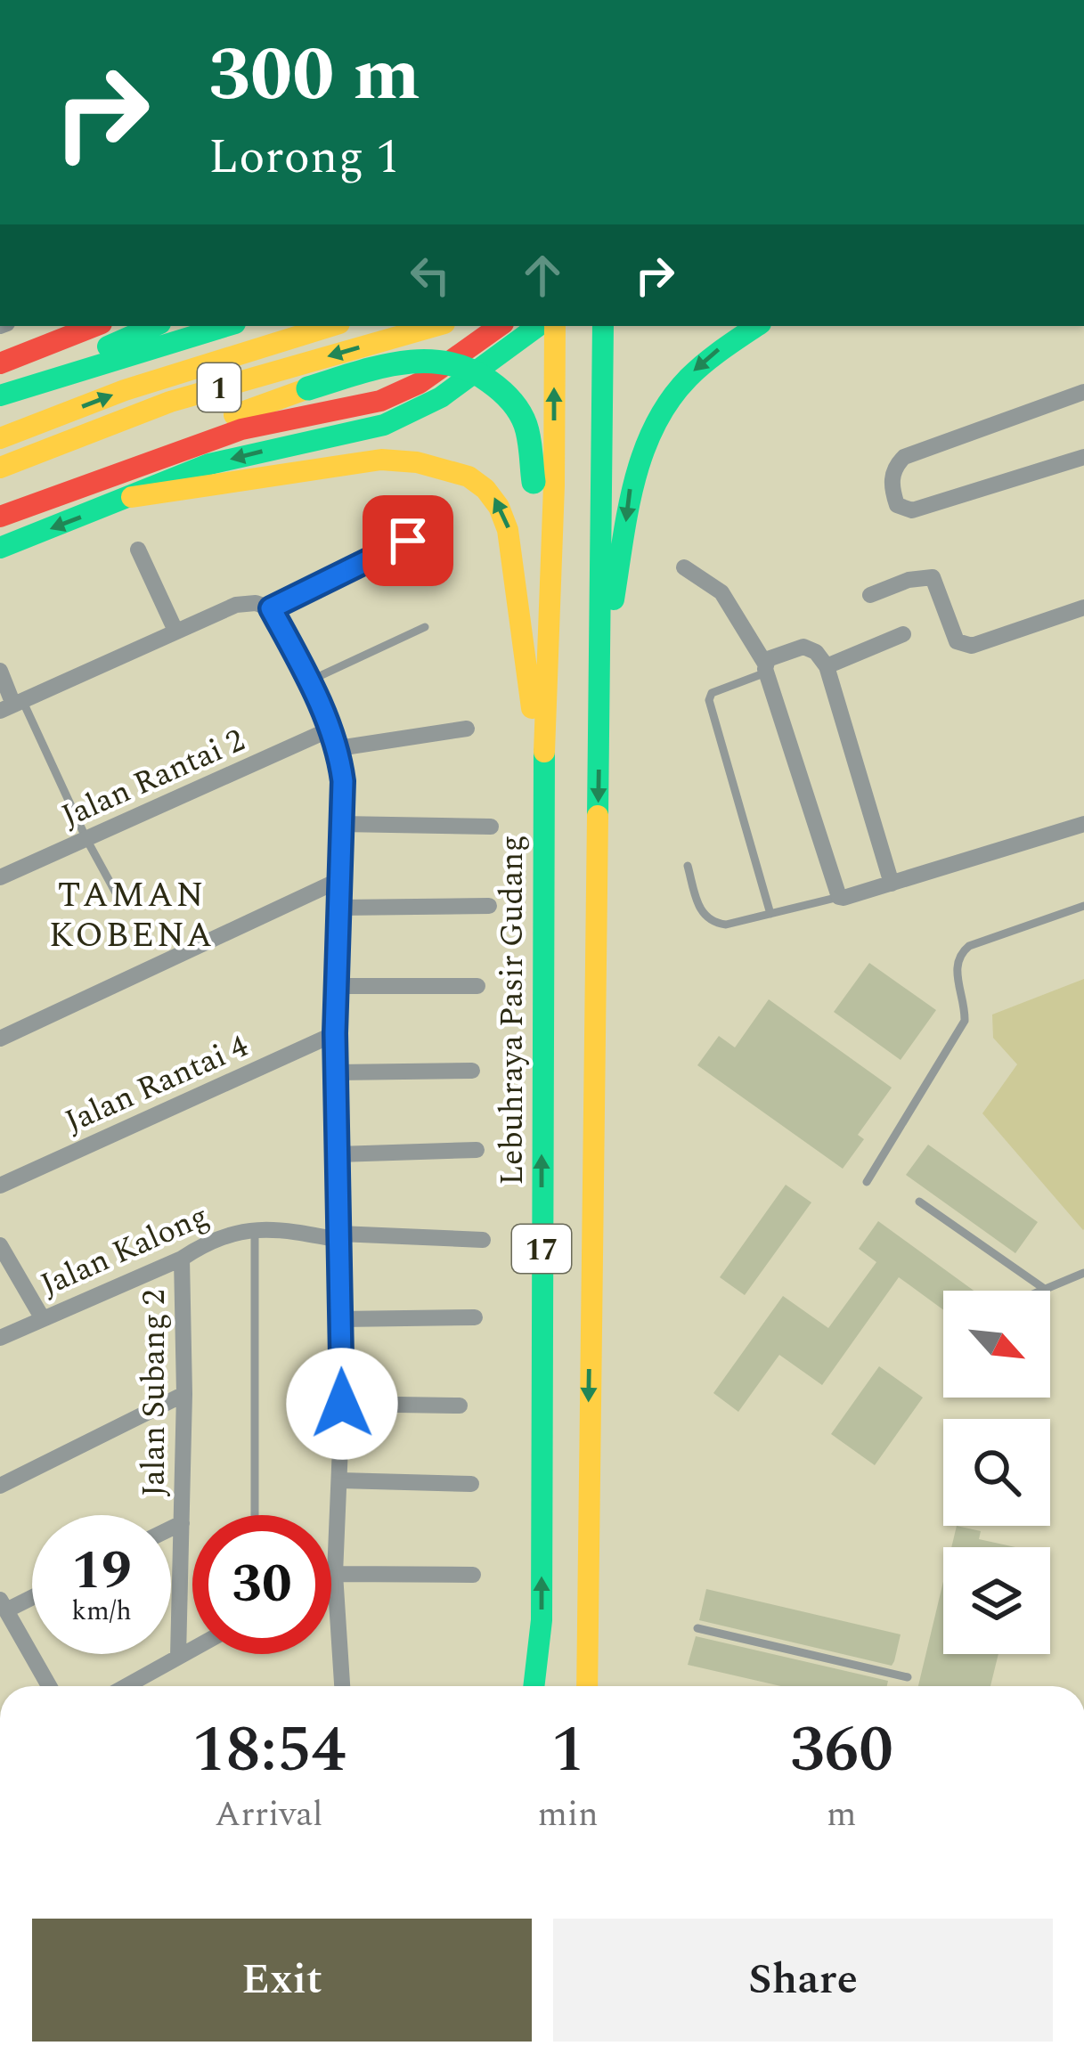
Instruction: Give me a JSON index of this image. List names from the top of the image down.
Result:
{
  "streets": {
    "main road": ["1", "Lebuhraya Pasir Gudang", "17"],
    "street": [
      "Jalan Rantai 2",
      "Jalan Rantai 4",
      "Jalan Kalong",
      "Jalan Subang 2"
    ]
  },
  "crossings": [
    ["Jalan Kalong", "Jalan Subang 2"]
  ],
  "districts": ["TAMAN KOBENA"],
  "north": "bottom right",
  "page": {
    "turn": ["300 m", "Lorong 1"],
    "speed": "19 km/h",
    "limit": "30",
    "eta": [
      "18:54",
      "Arrival",
      "1",
      "min",
      "360",
      "m"
    ],
    "buttons": ["Exit", "Share"]
  }
}
